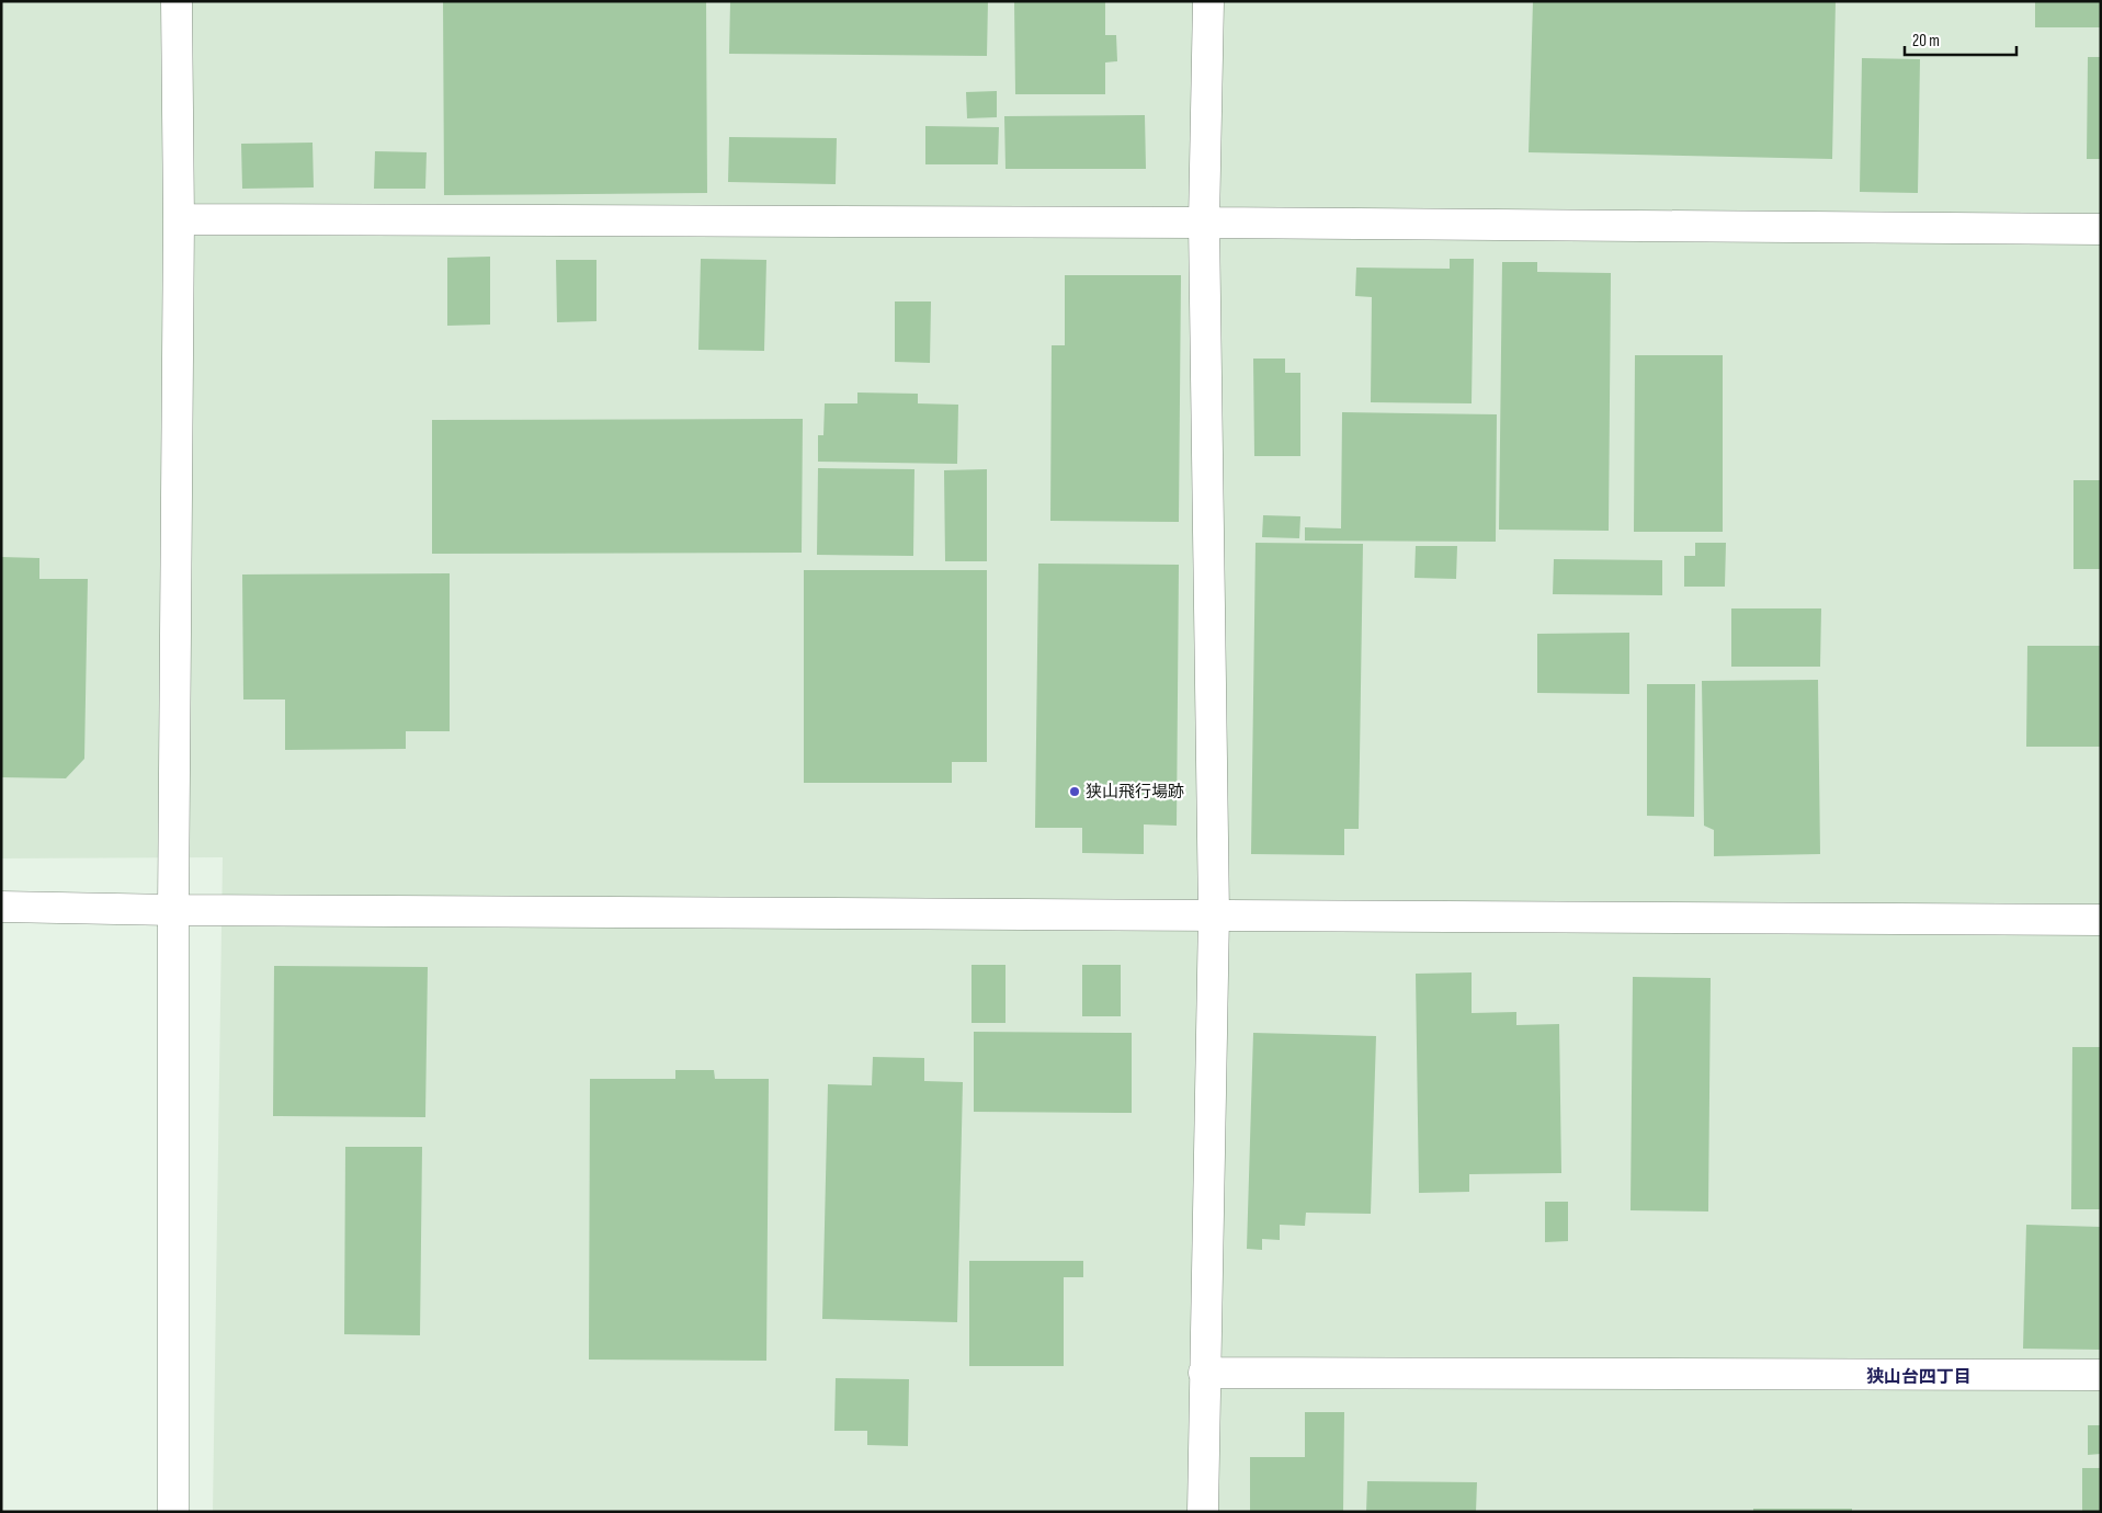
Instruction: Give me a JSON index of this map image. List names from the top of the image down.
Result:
{
  "districts": ["狭山台四丁目"],
  "places": ["狭山飛行場跡"],
  "scale_bar": "20 m"
}
